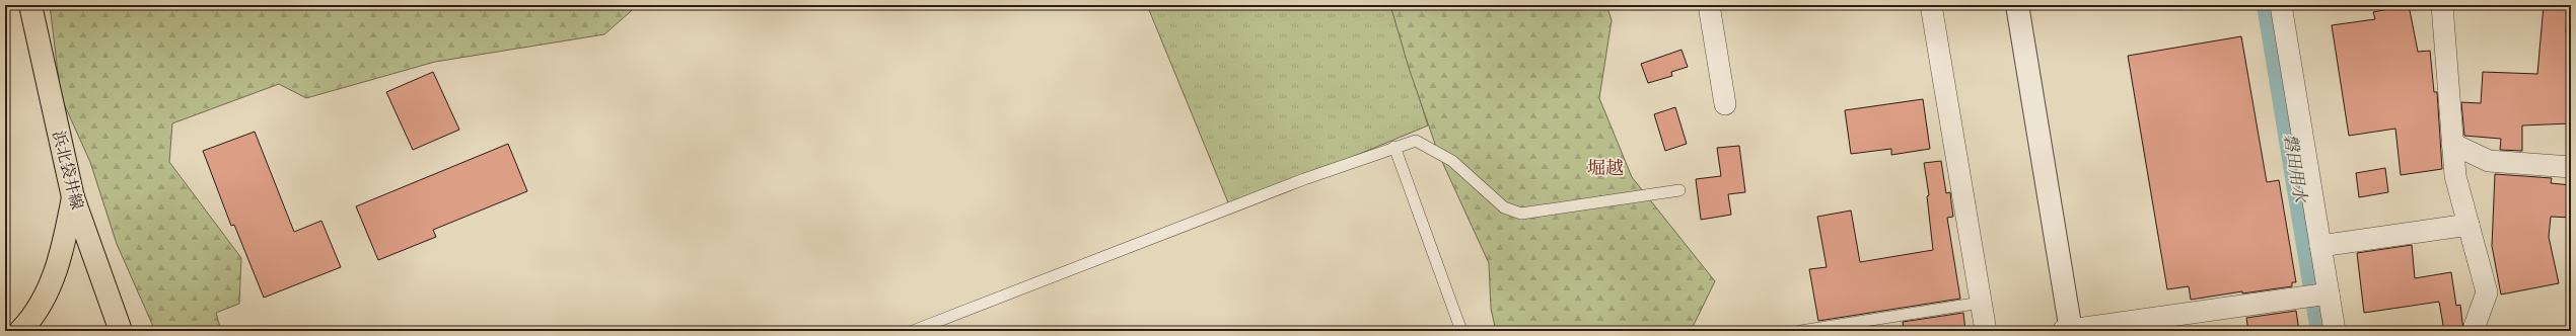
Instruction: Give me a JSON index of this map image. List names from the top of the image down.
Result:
{
  "streets": {
    "main road": ["浜北袋井線"]
  },
  "districts": ["堀越"],
  "water": ["磐田用水"]
}
